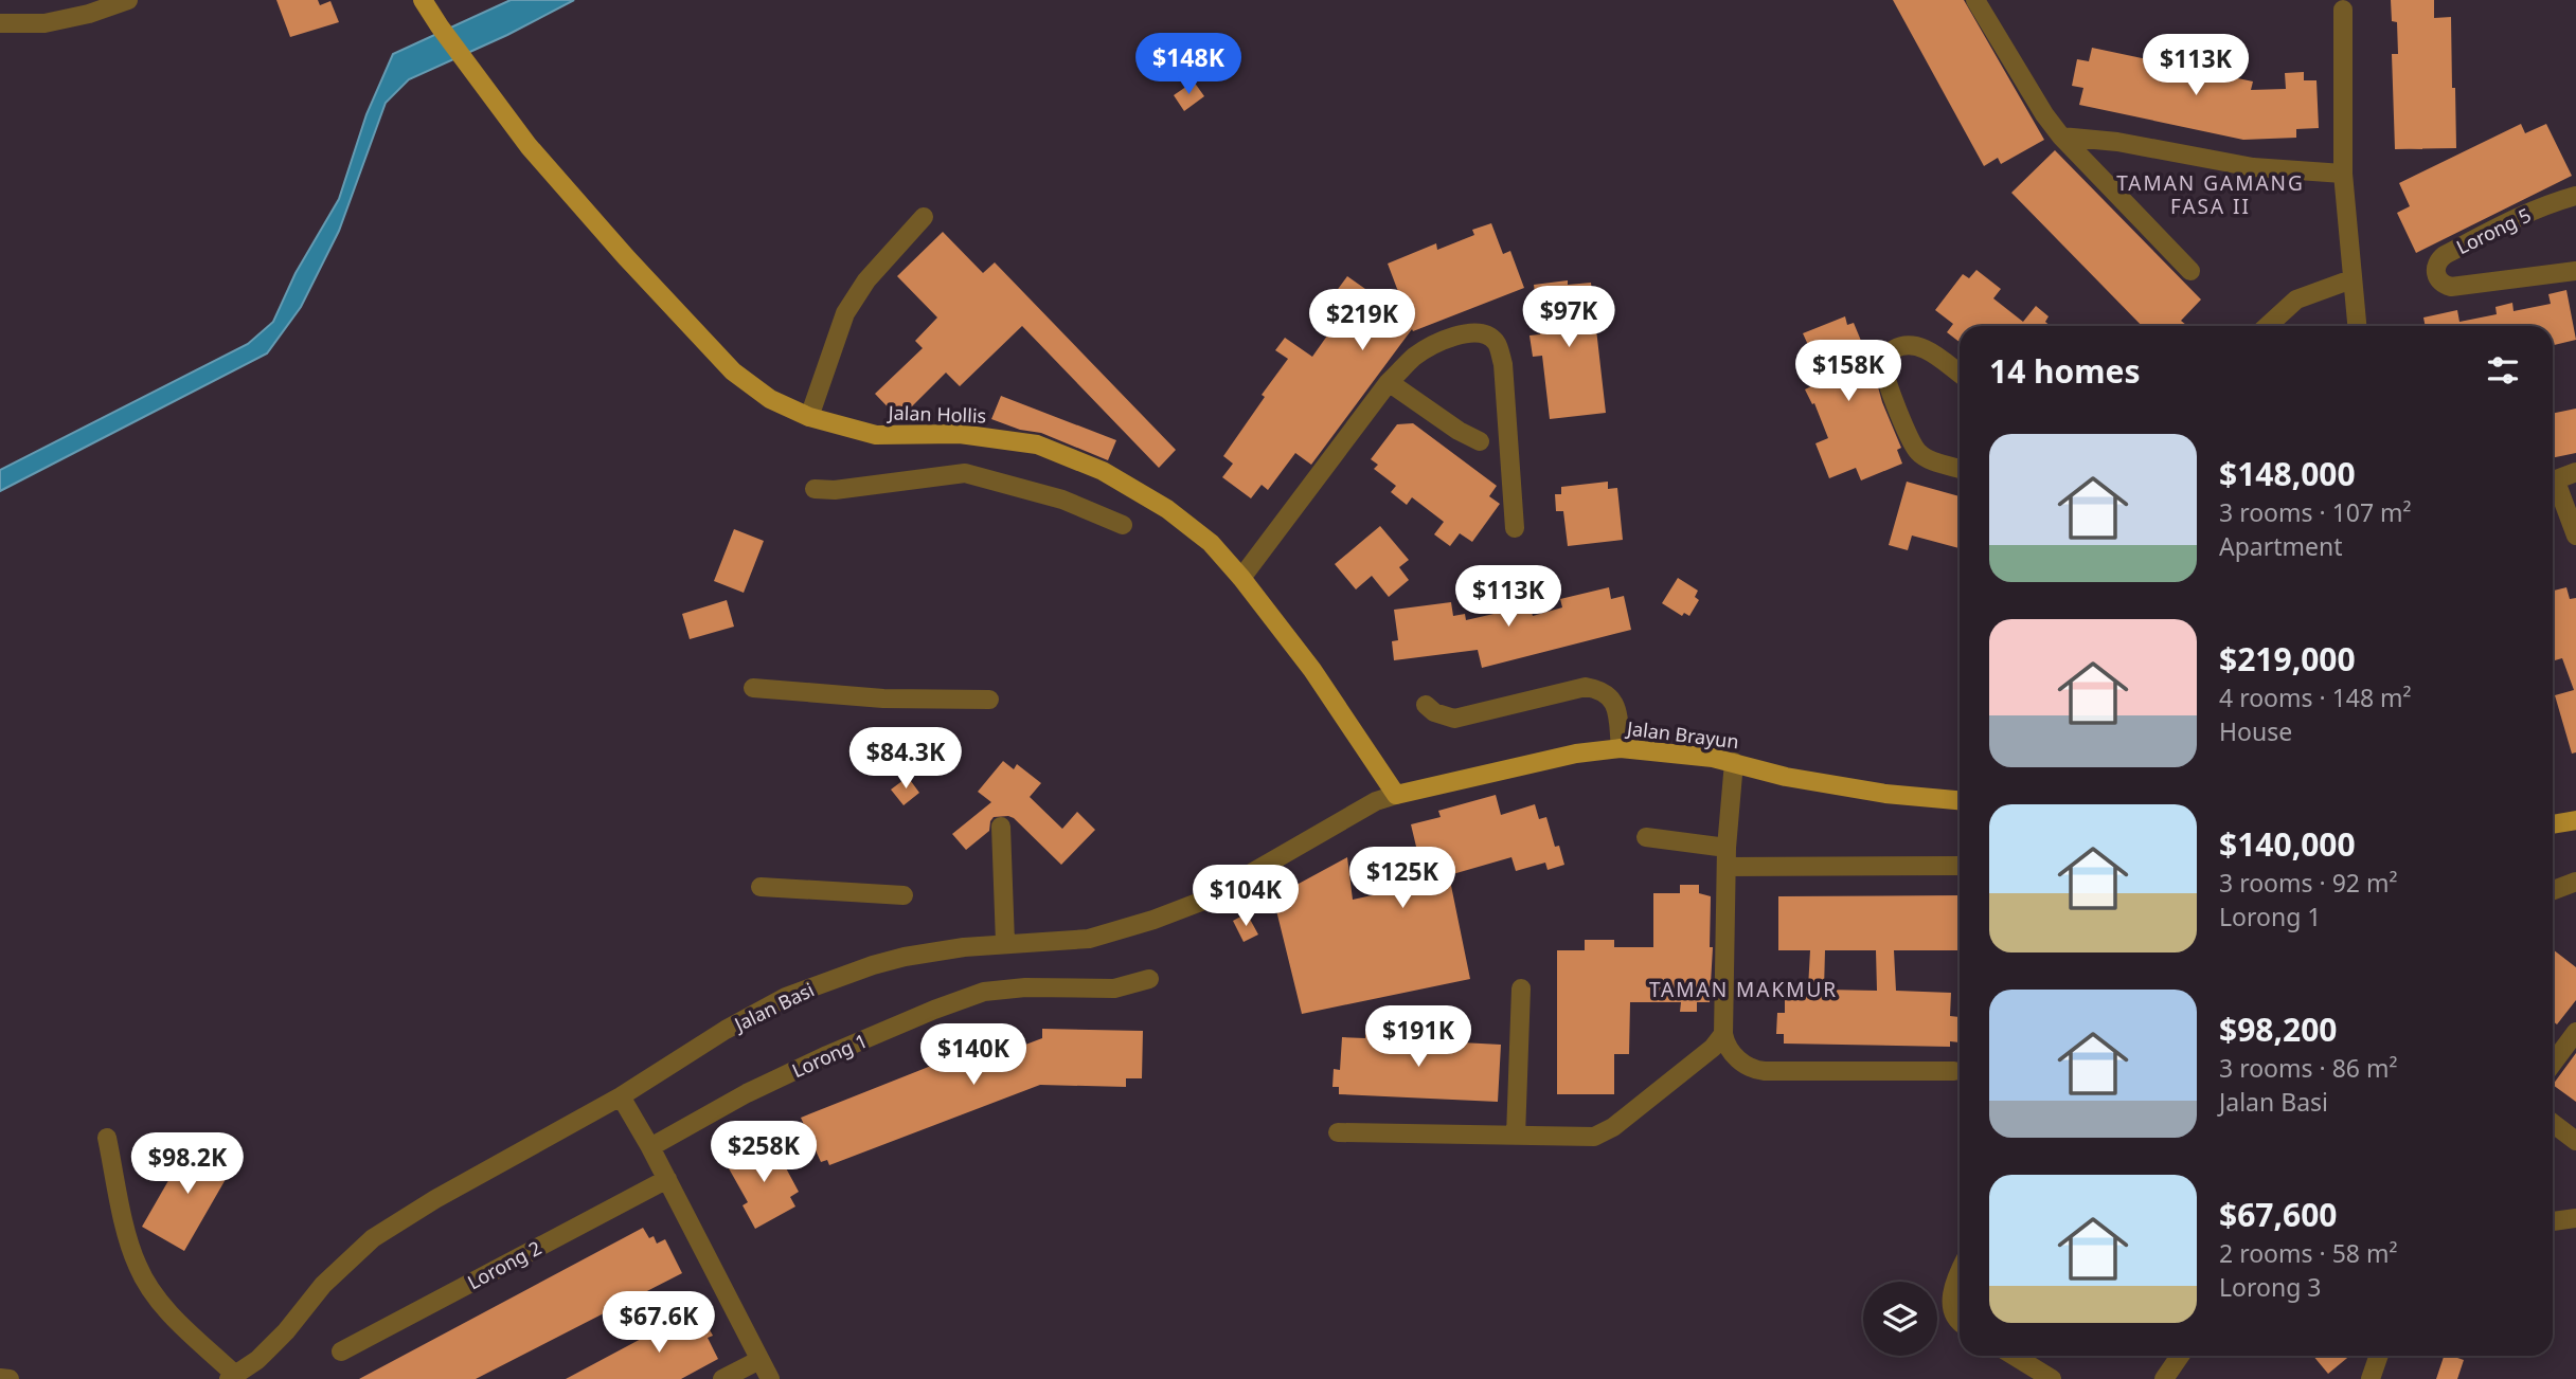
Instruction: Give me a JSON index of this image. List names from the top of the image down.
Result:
{
  "streets": {
    "main road": ["Jalan Hollis", "Jalan Brayun"],
    "street": [
      "Lorong 5",
      "Jalan Basi",
      "Lorong 1",
      "Lorong 2"
    ]
  },
  "crossings": [
    ["Jalan Hollis", "Jalan Brayun"],
    ["Jalan Hollis", "Jalan Basi"],
    ["Jalan Brayun", "Jalan Basi"]
  ],
  "districts": ["TAMAN GAMANG FASA II", "TAMAN MAKMUR"],
  "page": {
    "price": [
      "$148K",
      "$113K",
      "$97K",
      "$219K",
      "$158K",
      "$113K",
      "$84.3K",
      "$125K",
      "$104K",
      "$191K",
      "$140K",
      "$258K",
      "$98.2K",
      "$67.6K"
    ],
    "heading": "14 homes",
    "list": [
      {
        "name": "$148,000",
        "note": "3 rooms · 107 m² · Apartment"
      },
      {
        "name": "$219,000",
        "note": "4 rooms · 148 m² · House"
      },
      {
        "name": "$140,000",
        "note": "3 rooms · 92 m² · Lorong 1"
      },
      {
        "name": "$98,200",
        "note": "3 rooms · 86 m² · Jalan Basi"
      },
      {
        "name": "$67,600",
        "note": "2 rooms · 58 m² · Lorong 3"
      }
    ]
  }
}
